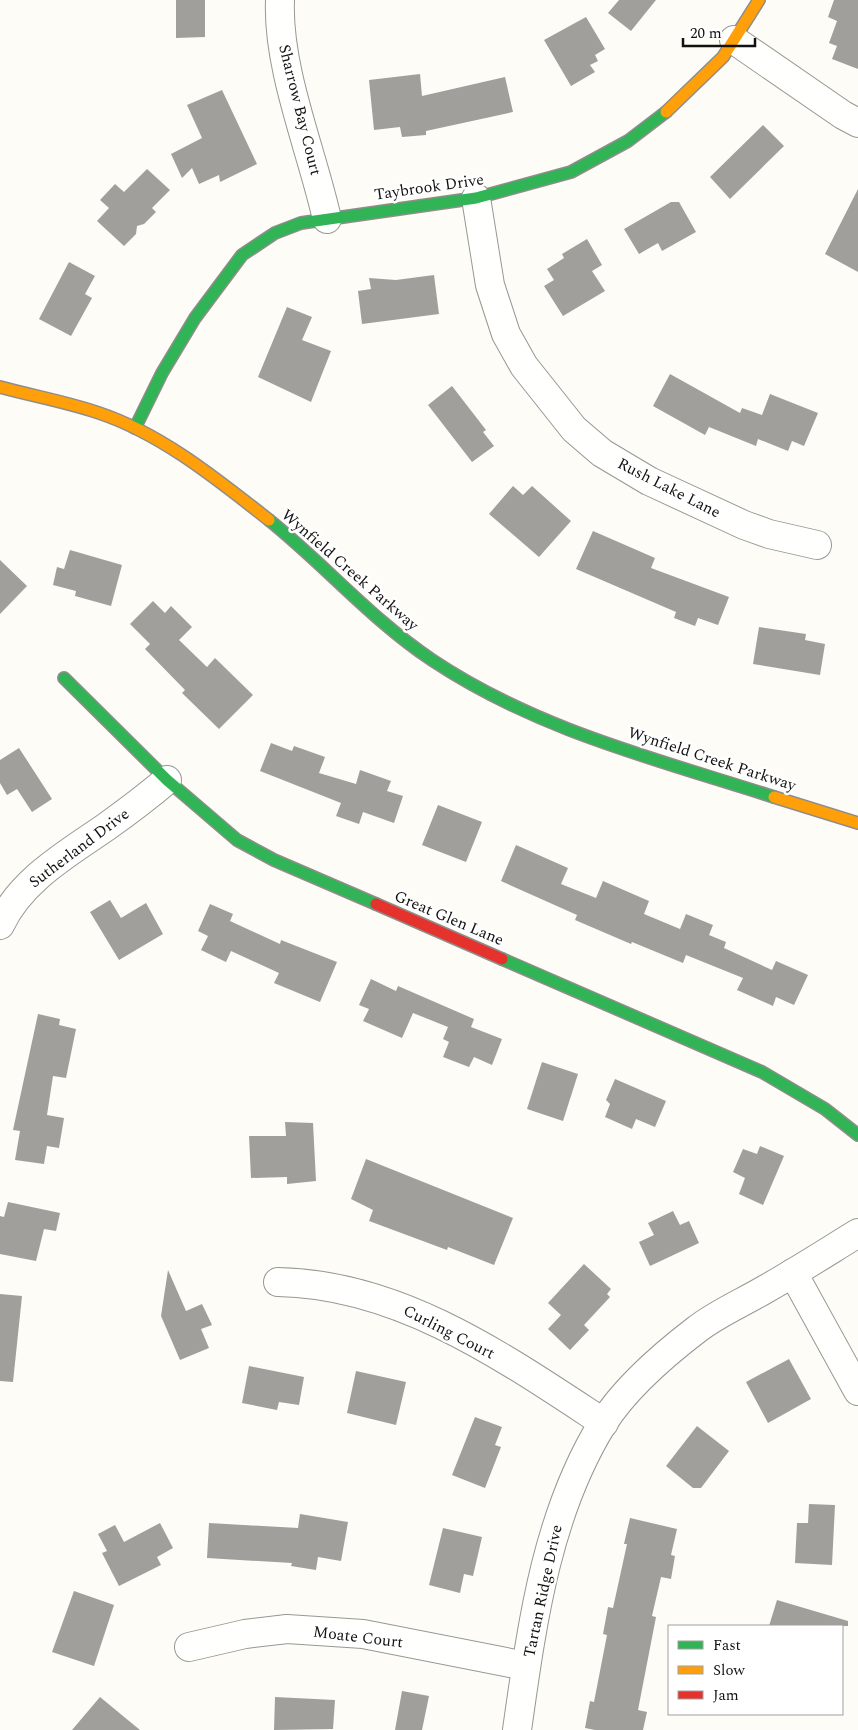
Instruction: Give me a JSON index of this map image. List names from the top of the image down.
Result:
{
  "streets": {
    "street": [
      "Sharrow Bay Court",
      "Taybrook Drive",
      "Rush Lake Lane",
      "Wynfield Creek Parkway",
      "Sutherland Drive",
      "Great Glen Lane",
      "Curling Court",
      "Tartan Ridge Drive",
      "Moate Court"
    ]
  },
  "crossings": [
    ["Sharrow Bay Court", "Taybrook Drive"],
    ["Taybrook Drive", "Rush Lake Lane"],
    ["Taybrook Drive", "Wynfield Creek Parkway"],
    ["Sutherland Drive", "Great Glen Lane"],
    ["Curling Court", "Tartan Ridge Drive"],
    ["Tartan Ridge Drive", "Moate Court"]
  ],
  "legend": ["Fast", "Slow", "Jam"],
  "scale_bar": "20 m"
}
